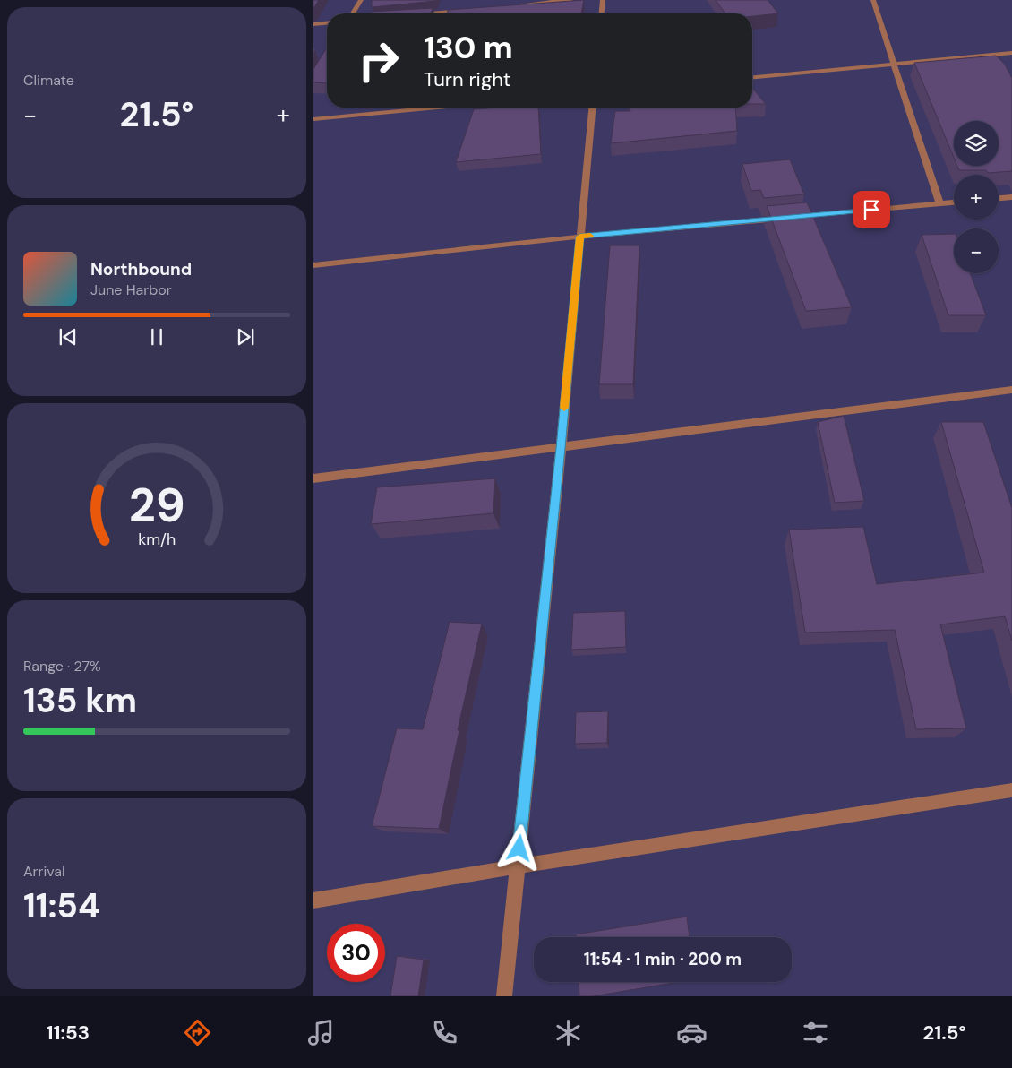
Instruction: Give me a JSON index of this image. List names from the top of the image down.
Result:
{
  "page": {
    "tile": [
      "Climate",
      ["Range · 27%", "135 km"],
      ["Arrival", "11:54"]
    ],
    "turn": ["130 m", "Turn right"],
    "heat": ["−", "21.5°", "+"],
    "map_buttons": ["+", "−"],
    "song": ["Northbound", "June Harbor"],
    "limit": "30",
    "trip": "11:54 · 1 min · 200 m",
    "tabs": ["11:53", "21.5°"],
    "gauge": ["29", "km/h"]
  }
}
